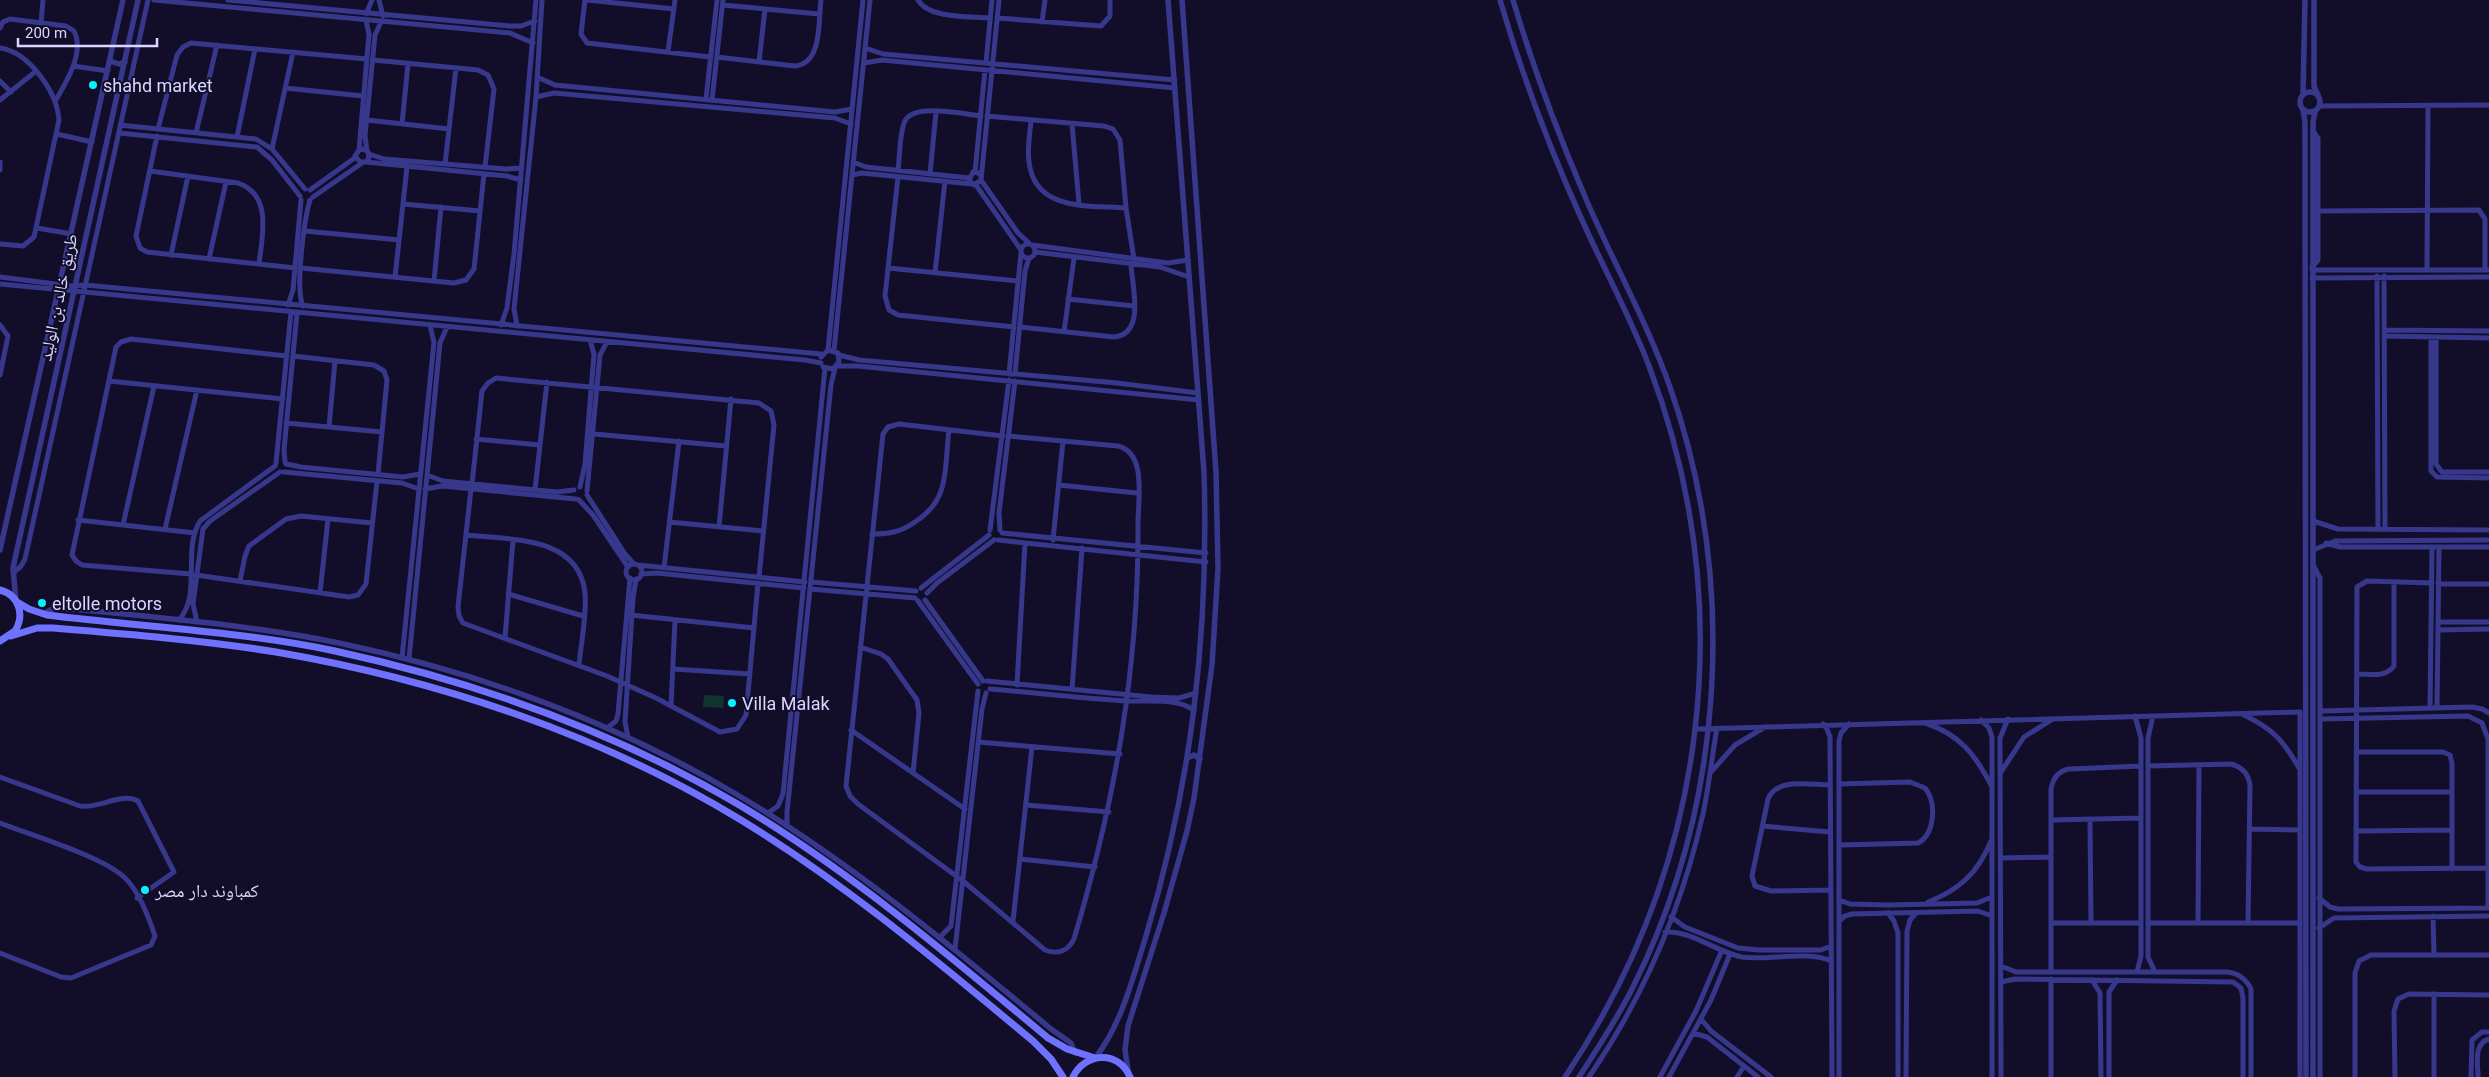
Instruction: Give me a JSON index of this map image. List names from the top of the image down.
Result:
{
  "streets": {
    "street": ["طريق خالد بن الوليد"]
  },
  "places": [
    "shahd market",
    "eltolle motors",
    "Villa Malak",
    "كمباوند دار مصر"
  ],
  "scale_bar": "200 m"
}
